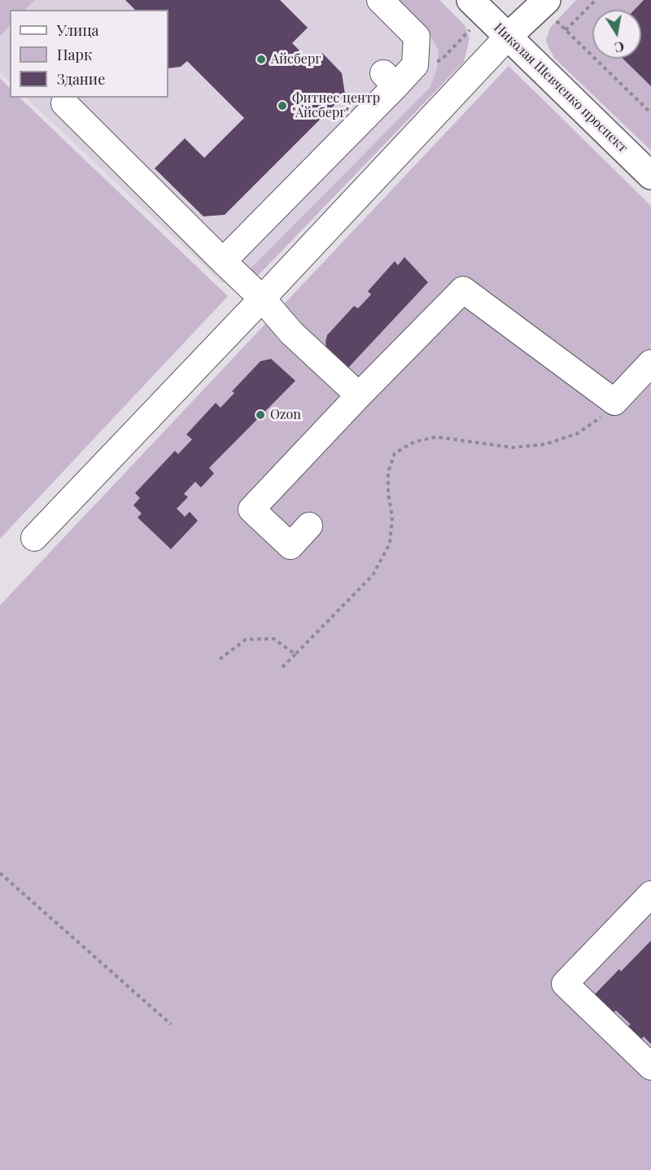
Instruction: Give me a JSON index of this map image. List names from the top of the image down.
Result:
{
  "streets": {
    "main road": ["Николая Шевченко проспект"]
  },
  "places": ["Айсберг", "Фитнес центр \"Айсберг\"", "Ozon"],
  "legend": ["Улица", "Парк", "Здание"],
  "north": "bottom"
}
